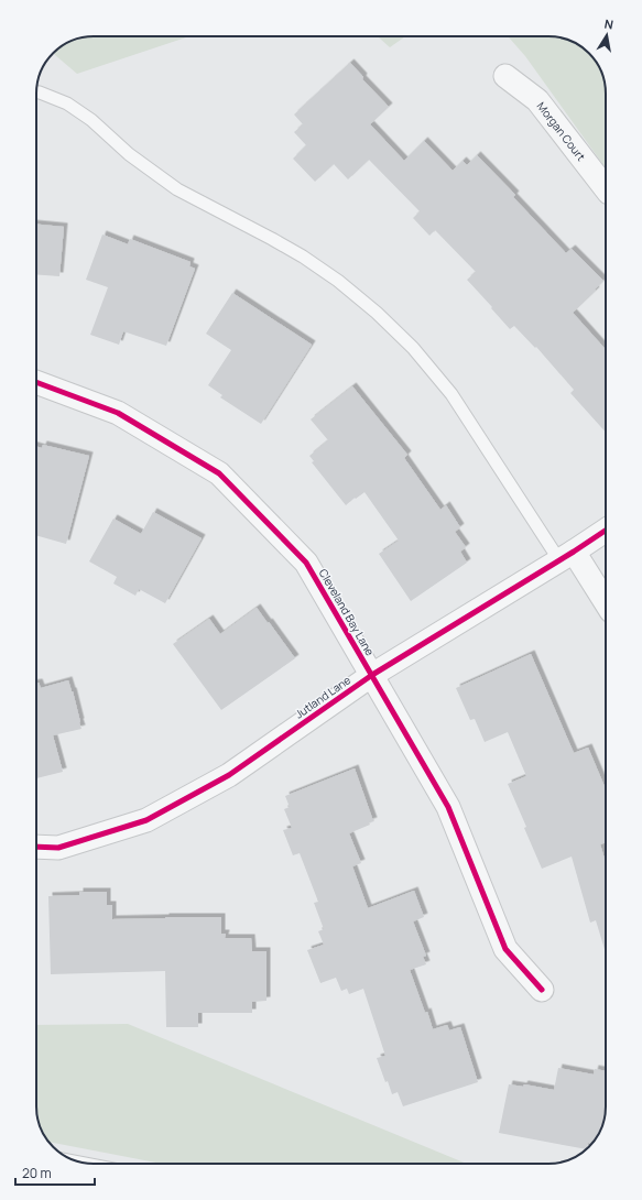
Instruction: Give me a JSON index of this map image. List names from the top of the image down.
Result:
{
  "streets": {
    "street": ["Morgan Court", "Cleveland Bay Lane", "Jutland Lane"]
  },
  "crossings": [
    ["Cleveland Bay Lane", "Jutland Lane"]
  ],
  "scale_bar": "20 m",
  "north": "top"
}
